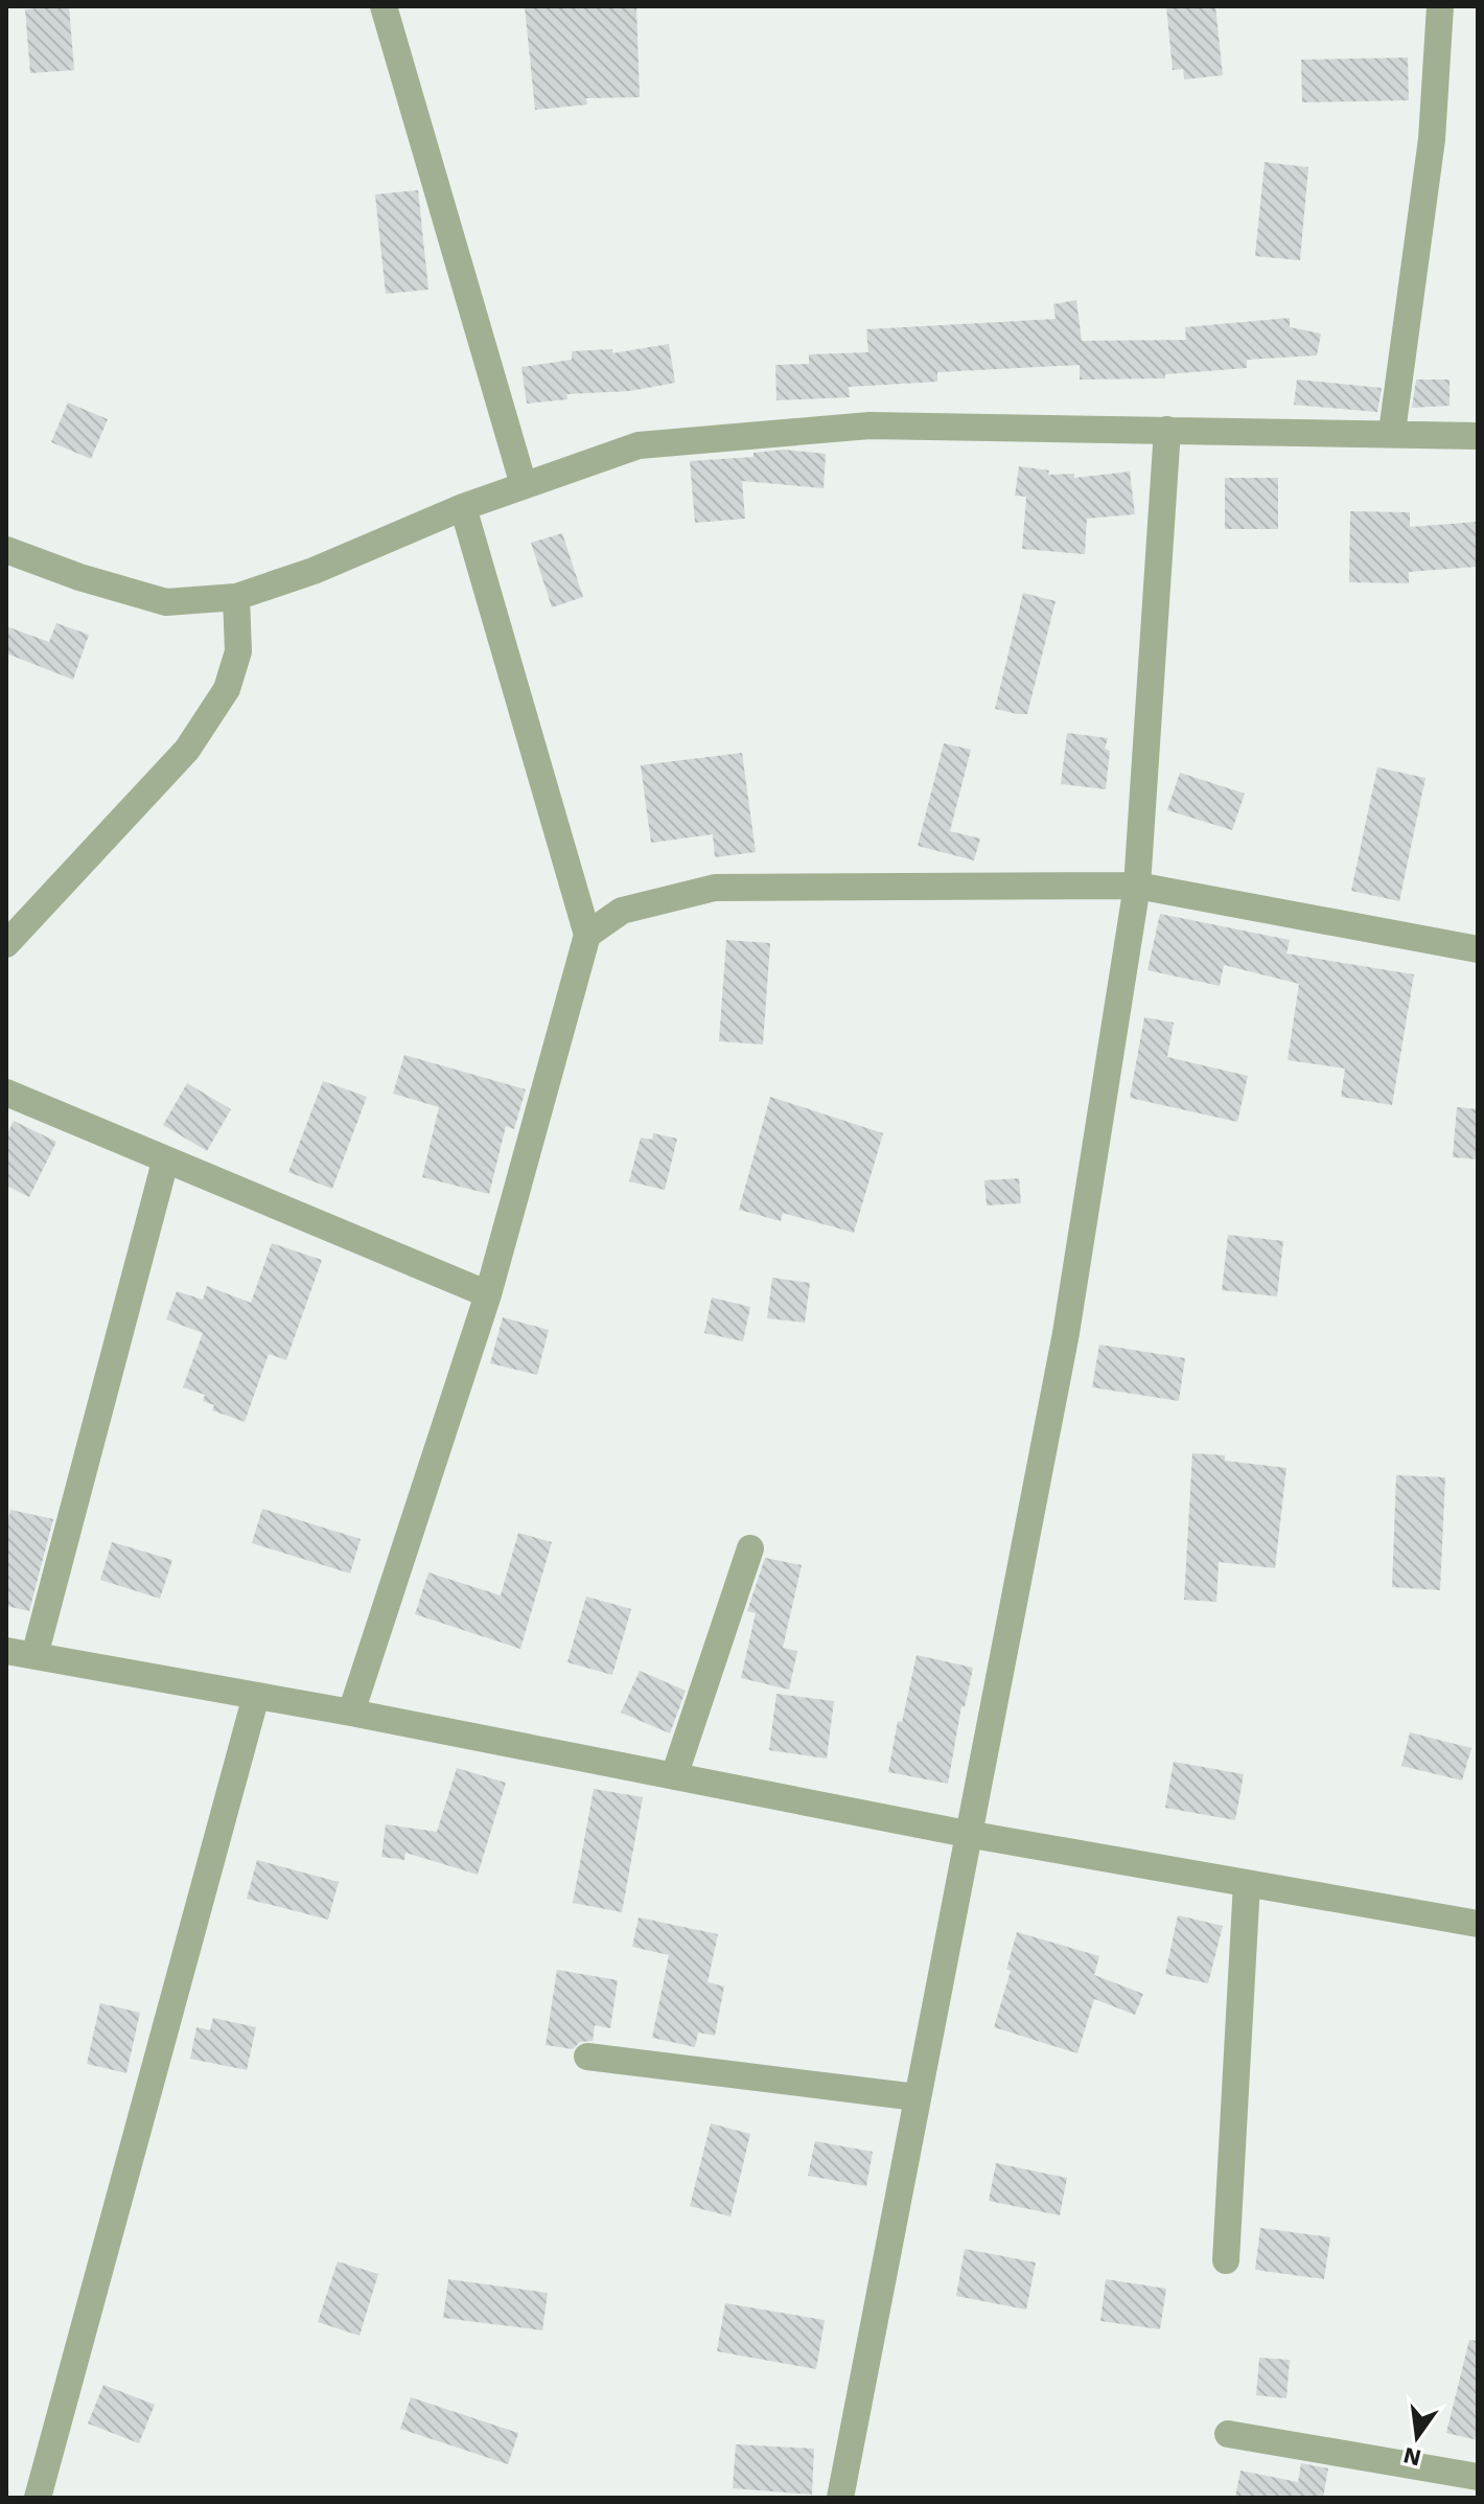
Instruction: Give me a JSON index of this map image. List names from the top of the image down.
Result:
{
  "north": "bottom"
}
